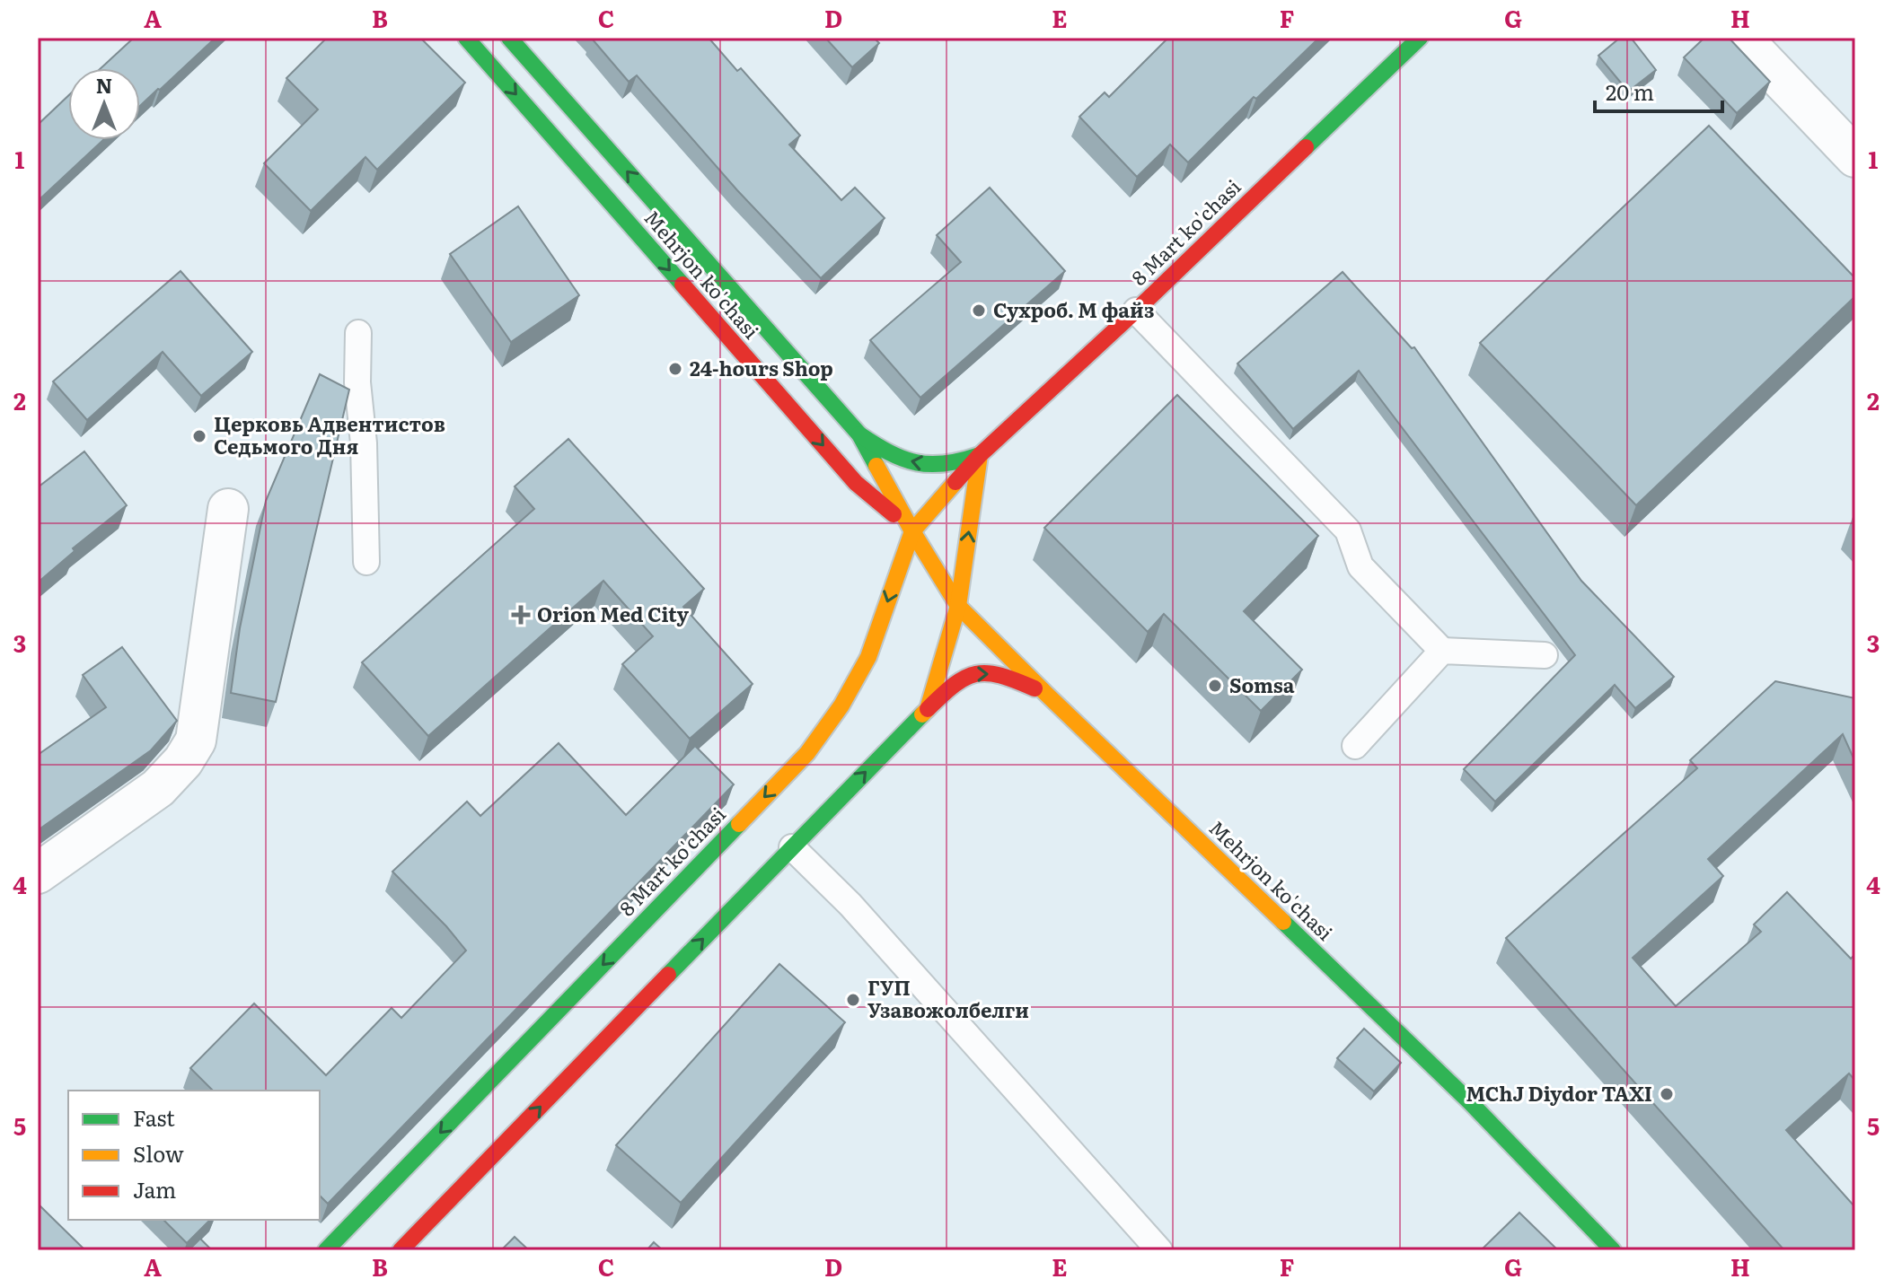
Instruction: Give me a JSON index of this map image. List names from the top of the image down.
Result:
{
  "streets": {
    "main road": ["8 Mart ko'chasi", "Mehrjon ko'chasi"]
  },
  "crossings": [
    ["8 Mart ko'chasi", "Mehrjon ko'chasi"]
  ],
  "places": {
    "other": [
      "Сухроб. М файз",
      "24-hours Shop",
      "Церковь Адвентистов Седьмого Дня",
      "Somsa",
      "ГУП Узавожолбелги",
      "MChJ Diydor TAXI"
    ],
    "health": ["Orion Med City"]
  },
  "legend": ["Fast", "Slow", "Jam"],
  "scale_bar": "20 m",
  "north": "top",
  "grid": {
    "columns": [
      "A",
      "B",
      "C",
      "D",
      "E",
      "F",
      "G",
      "H"
    ],
    "rows": [
      "1",
      "2",
      "3",
      "4",
      "5"
    ]
  }
}
